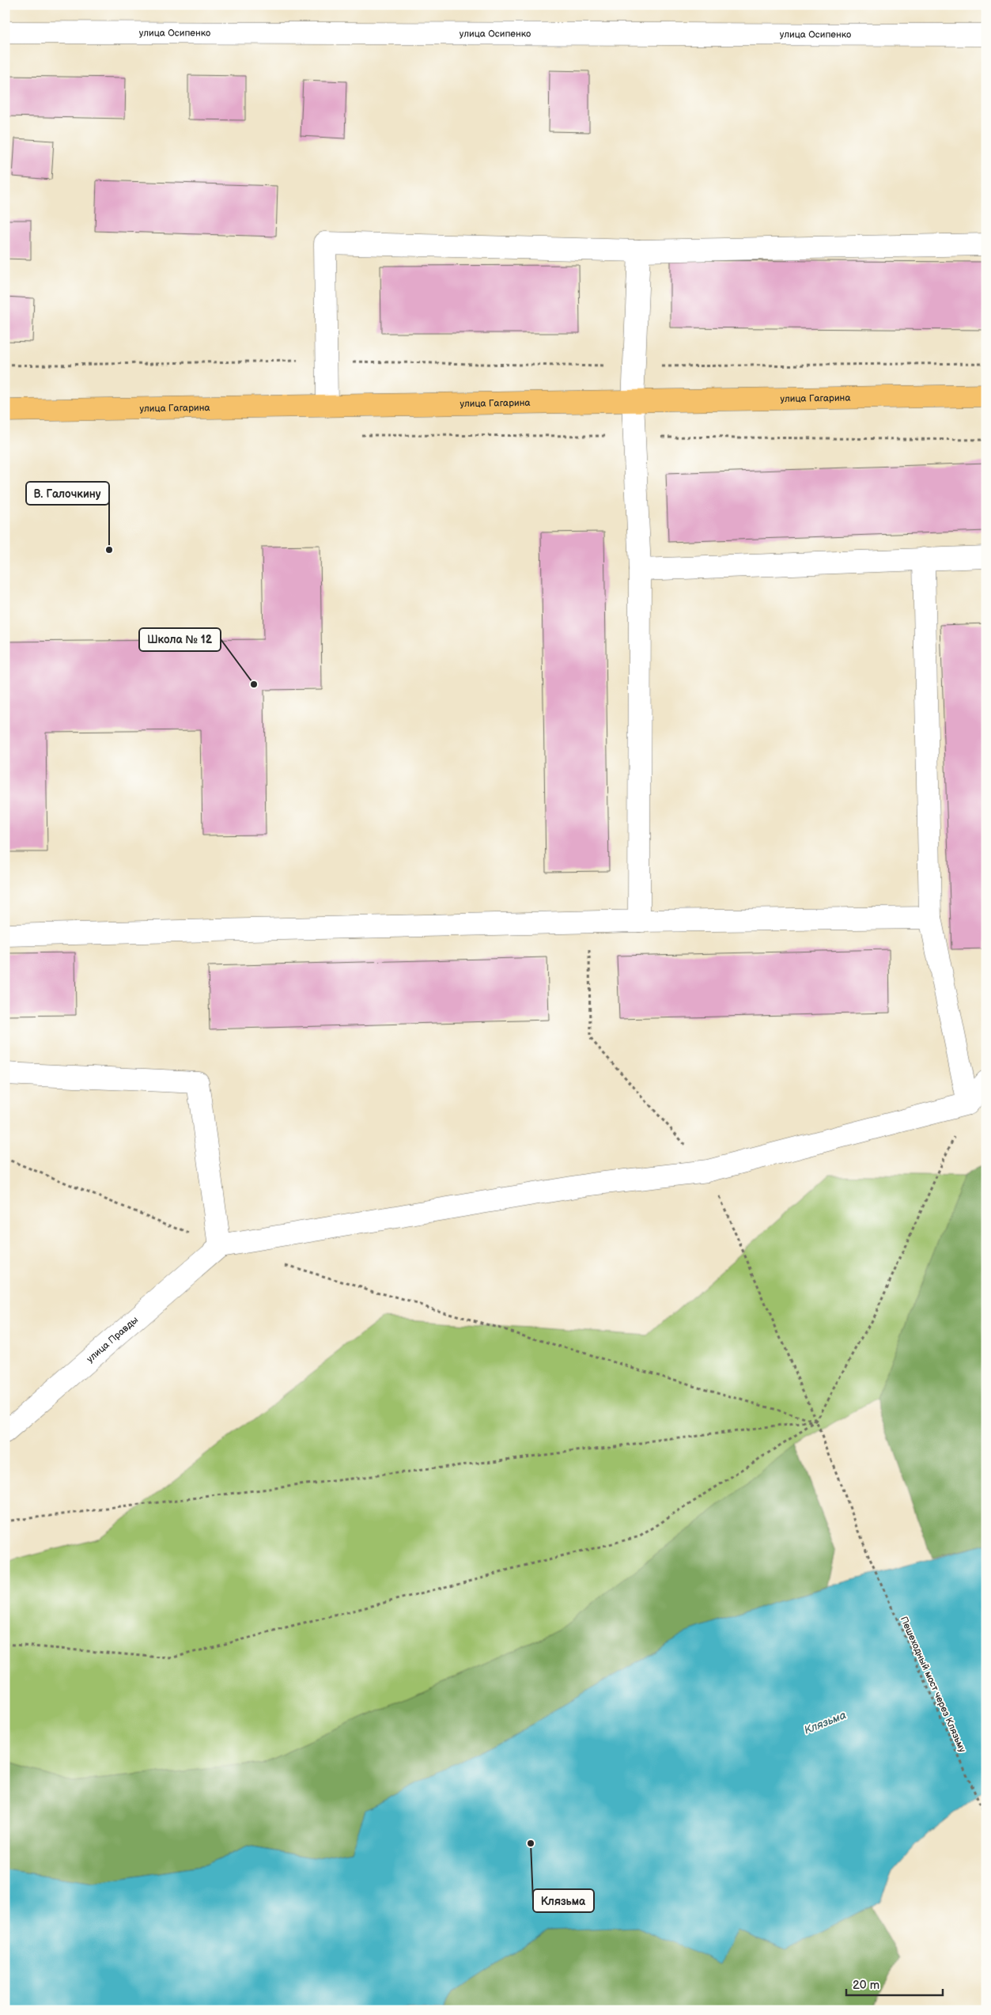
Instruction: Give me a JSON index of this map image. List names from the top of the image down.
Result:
{
  "streets": {
    "main road": ["улица Гагарина"],
    "street": ["улица Осипенко", "улица Правды"],
    "path": ["Пешеходный мост через Клязьму"]
  },
  "water": ["Клязьма"],
  "places": ["В. Галочкину", "Школа № 12", "Клязьма"],
  "scale_bar": "20 m"
}
